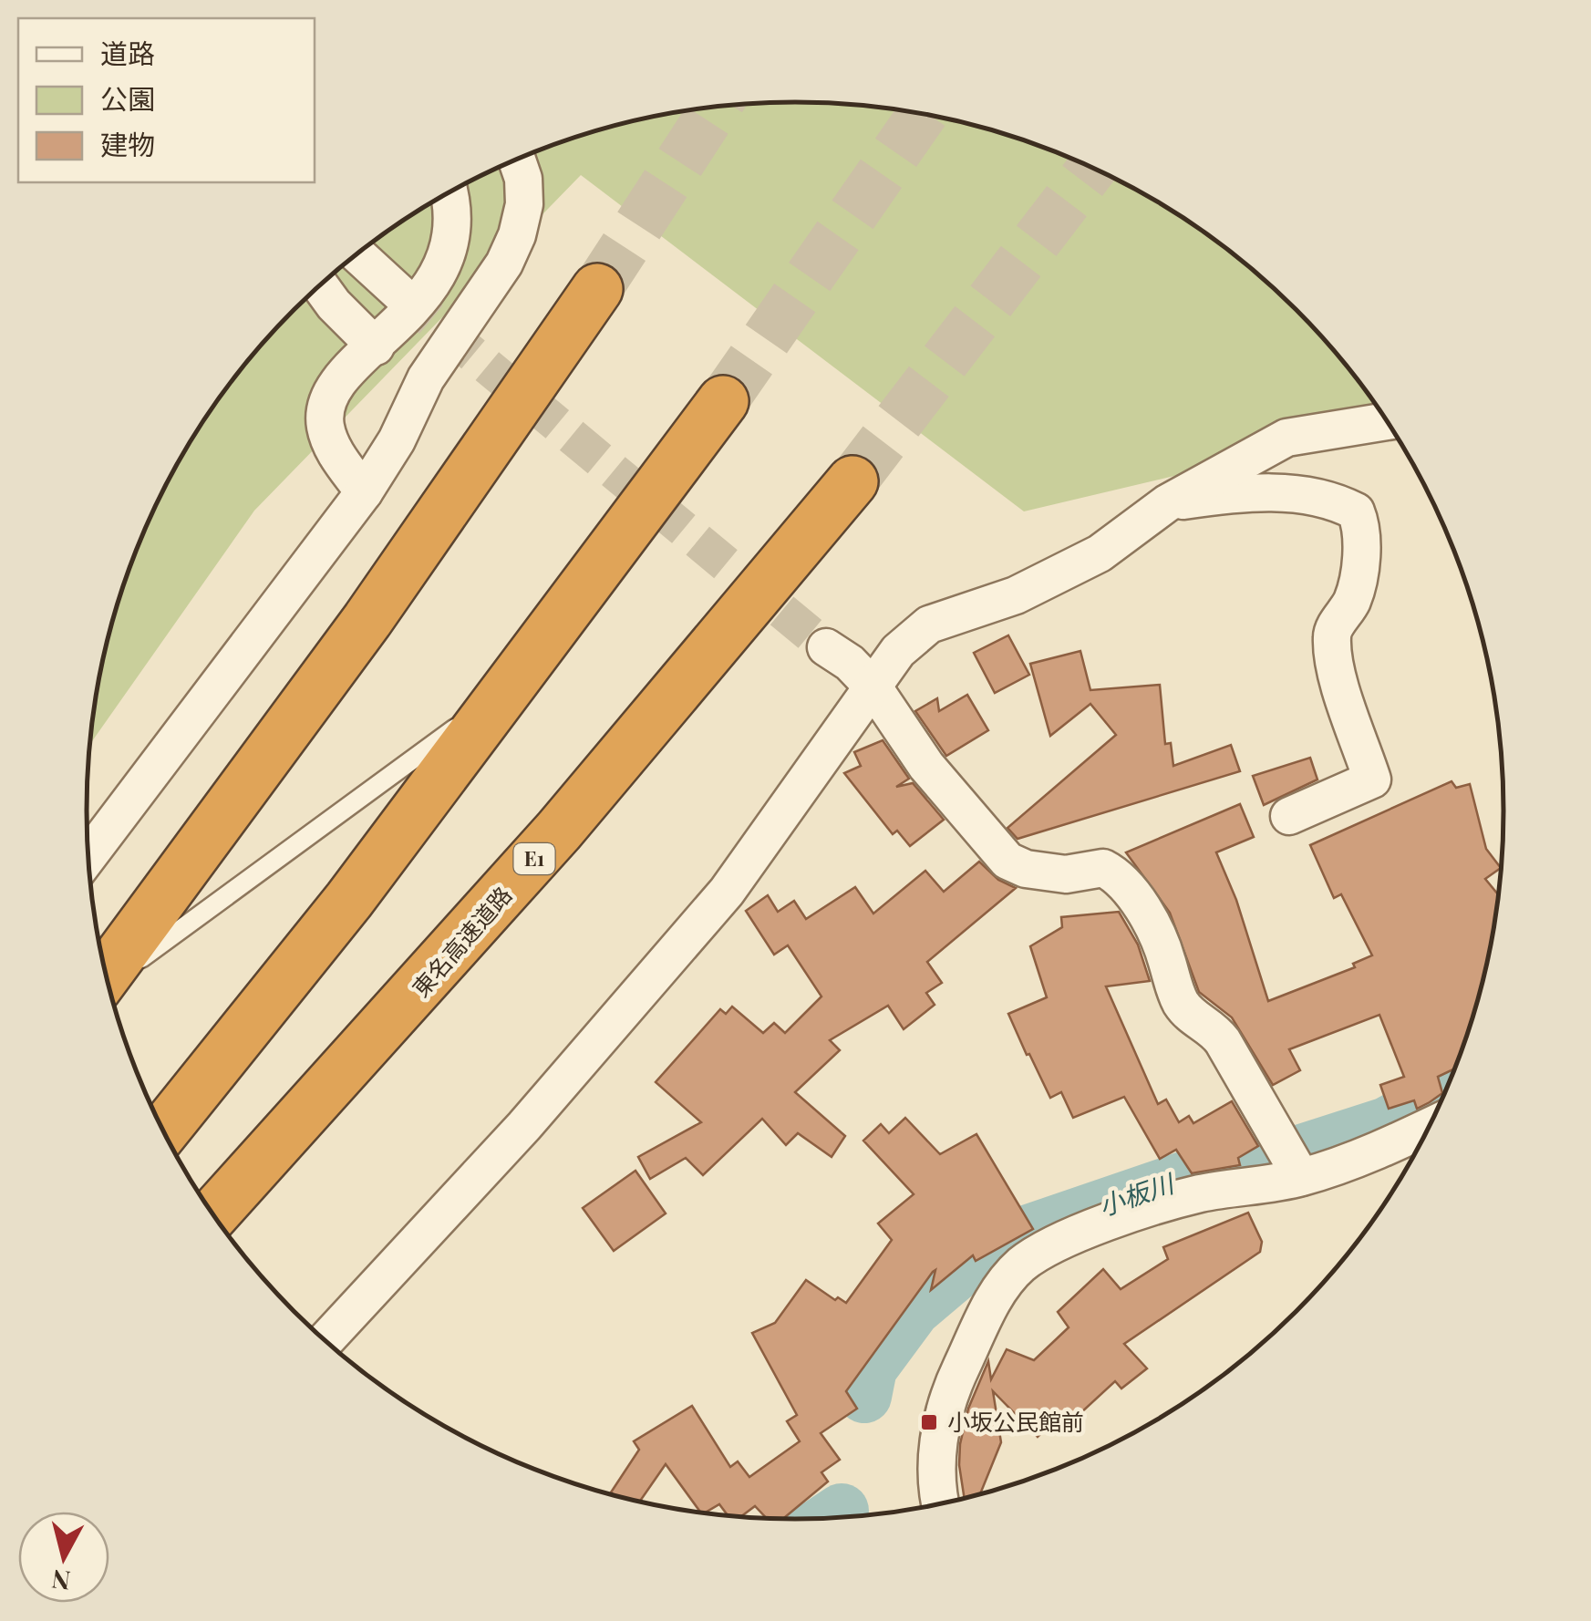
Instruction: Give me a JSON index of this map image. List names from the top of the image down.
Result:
{
  "streets": {
    "highway": ["E1", "東名高速道路"]
  },
  "water": ["小板川"],
  "places": {
    "transit": ["小坂公民館前"]
  },
  "legend": ["道路", "公園", "建物"],
  "north": "bottom"
}
